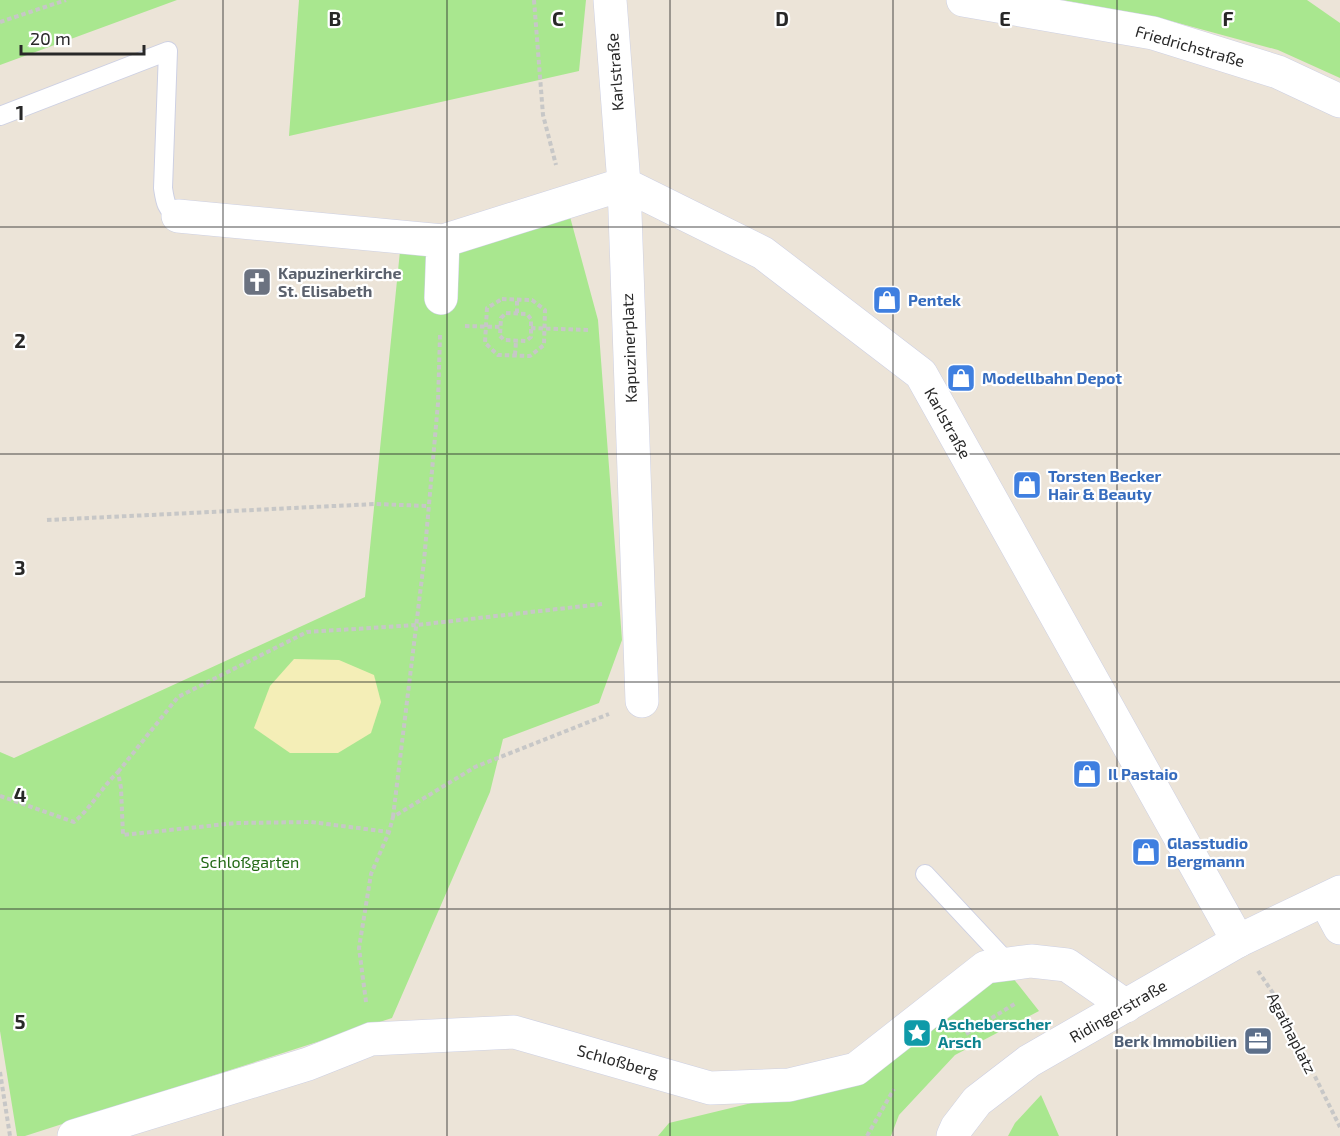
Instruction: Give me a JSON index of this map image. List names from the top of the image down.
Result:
{
  "streets": {
    "street": [
      "Friedrichstraße",
      "Karlstraße",
      "Kapuzinerplatz",
      "Ridingerstraße",
      "Schloßberg"
    ],
    "path": ["Agathaplatz"]
  },
  "crossings": [
    ["Karlstraße", "Kapuzinerplatz"],
    ["Karlstraße", "Ridingerstraße"],
    ["Karlstraße", "Agathaplatz"],
    ["Ridingerstraße", "Agathaplatz"],
    ["Ridingerstraße", "Schloßberg"]
  ],
  "parks": ["Schloßgarten"],
  "places": {
    "church": ["Kapuzinerkirche St. Elisabeth"],
    "shop": [
      "Pentek",
      "Modellbahn Depot",
      "Torsten Becker Hair & Beauty",
      "Il Pastaio",
      "Glasstudio Bergmann"
    ],
    "place": ["Ascheberscher Arsch"],
    "office": ["Berk Immobilien"]
  },
  "scale_bar": "20 m",
  "grid": {
    "columns": [
      "B",
      "C",
      "D",
      "E",
      "F"
    ],
    "rows": [
      "1",
      "2",
      "3",
      "4",
      "5"
    ]
  }
}
